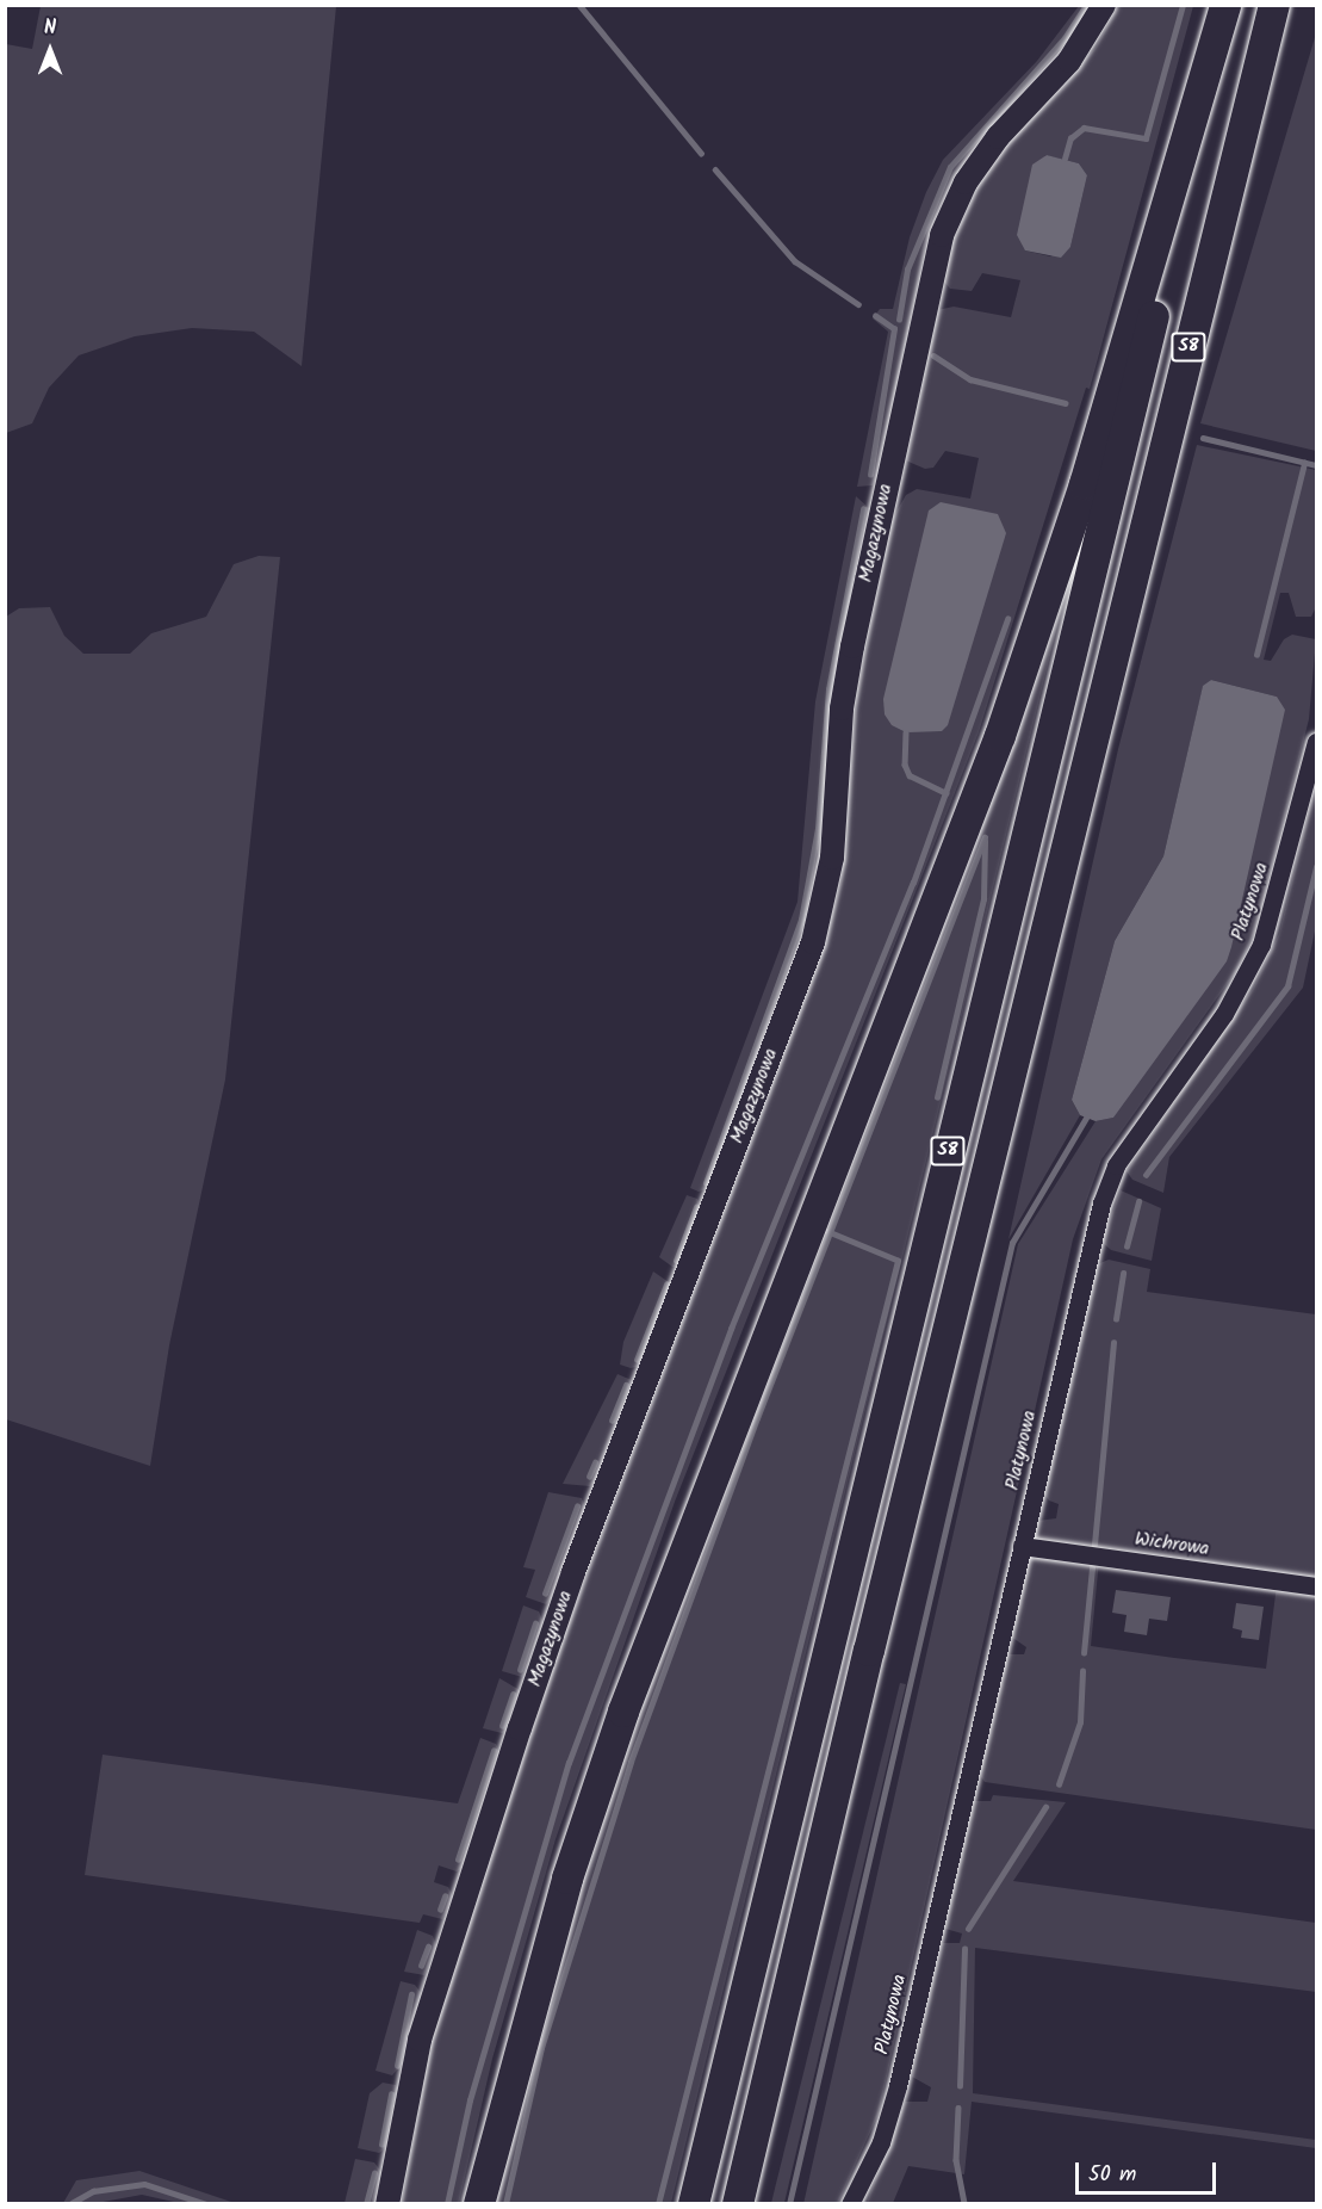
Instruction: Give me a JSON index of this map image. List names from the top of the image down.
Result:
{
  "streets": {
    "highway": ["S8"],
    "street": ["Magazynowa", "Platynowa", "Wichrowa"]
  },
  "crossings": [
    ["Platynowa", "Wichrowa"]
  ],
  "scale_bar": "50 m",
  "north": "top"
}
